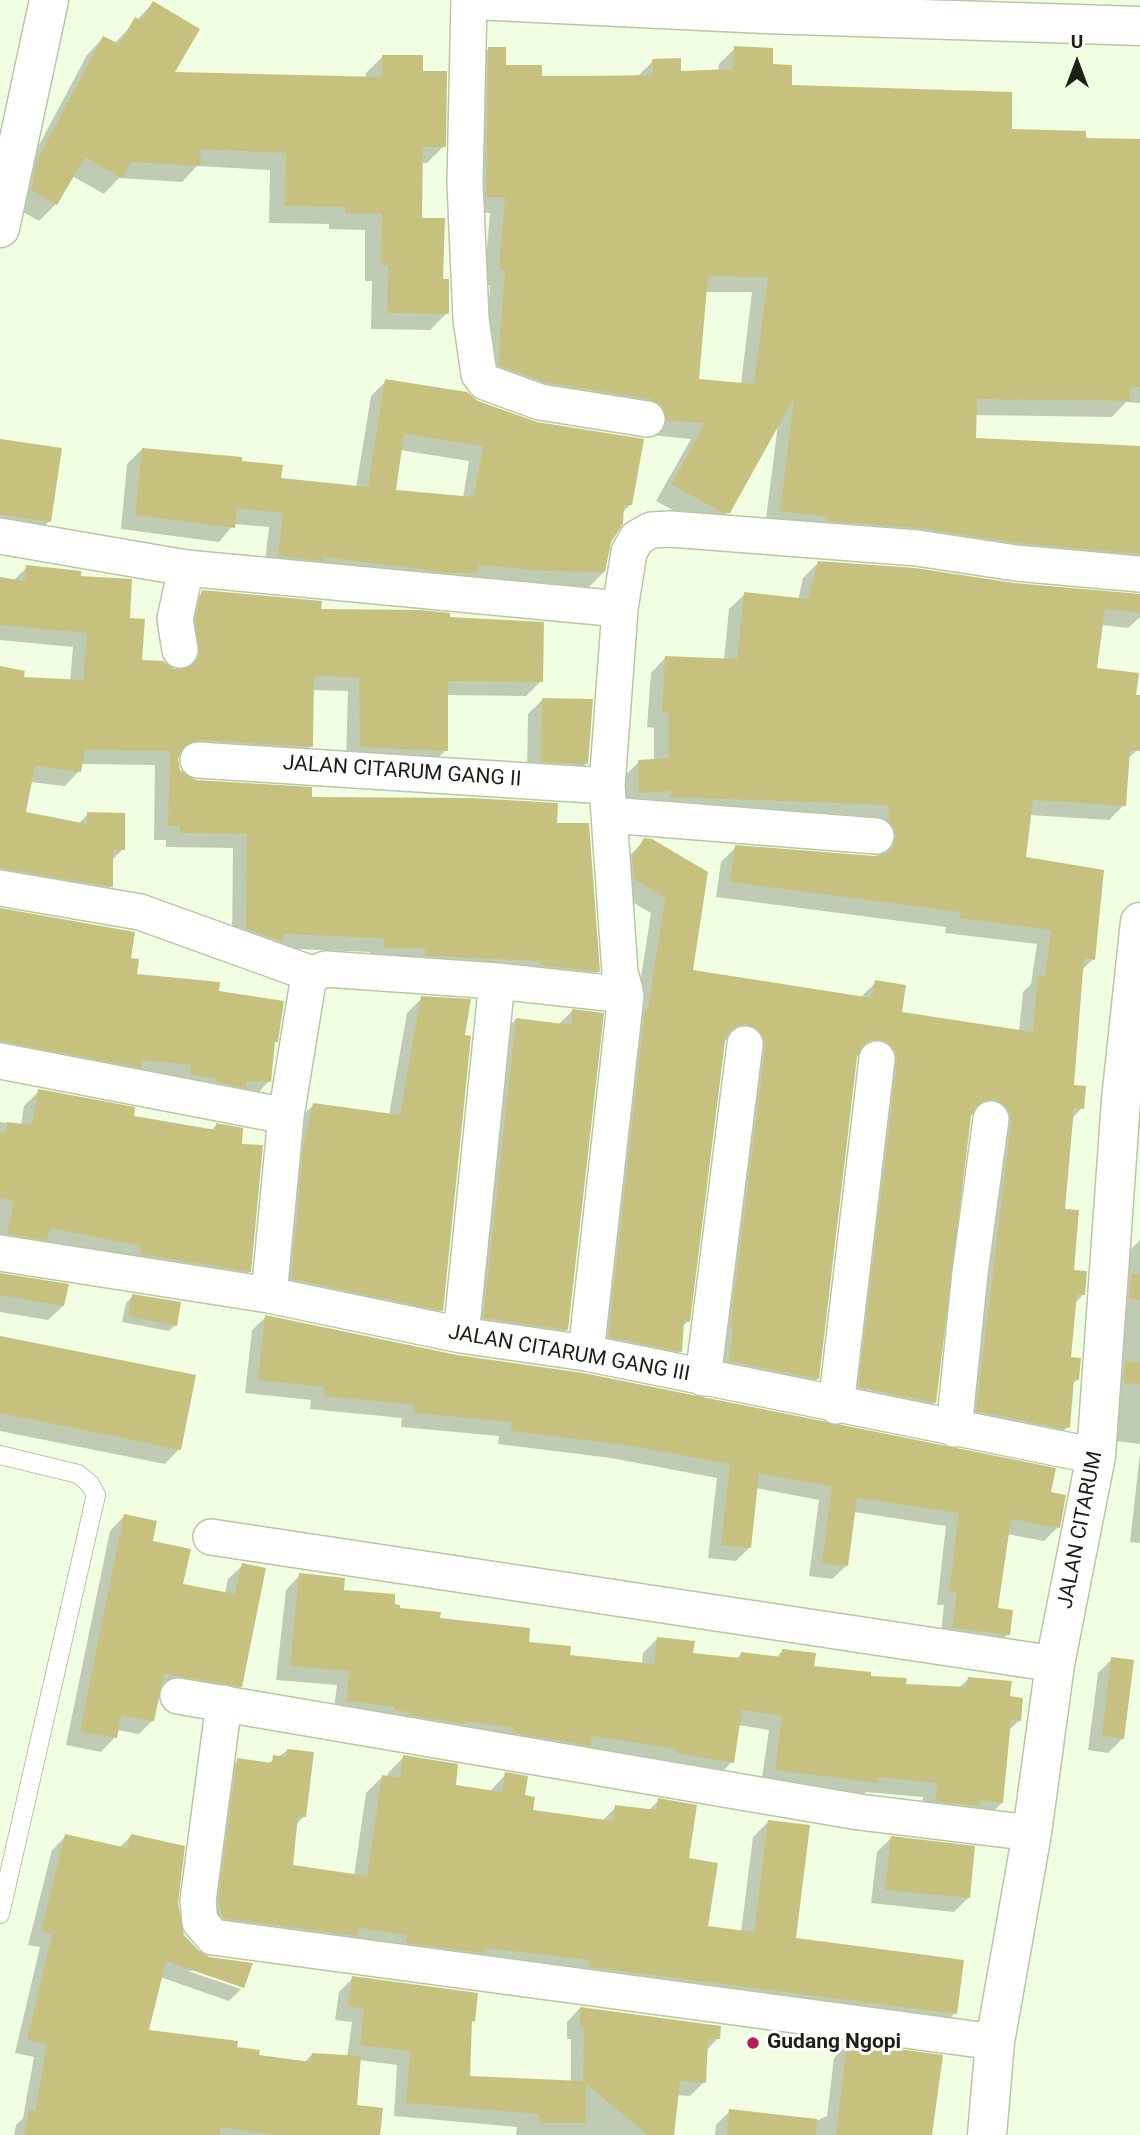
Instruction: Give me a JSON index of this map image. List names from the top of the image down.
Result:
{
  "streets": {
    "street": ["JALAN CITARUM GANG II", "JALAN CITARUM GANG III", "JALAN CITARUM"]
  },
  "crossings": [
    ["JALAN CITARUM GANG III", "JALAN CITARUM"]
  ],
  "places": ["Gudang Ngopi"],
  "north": "top"
}
